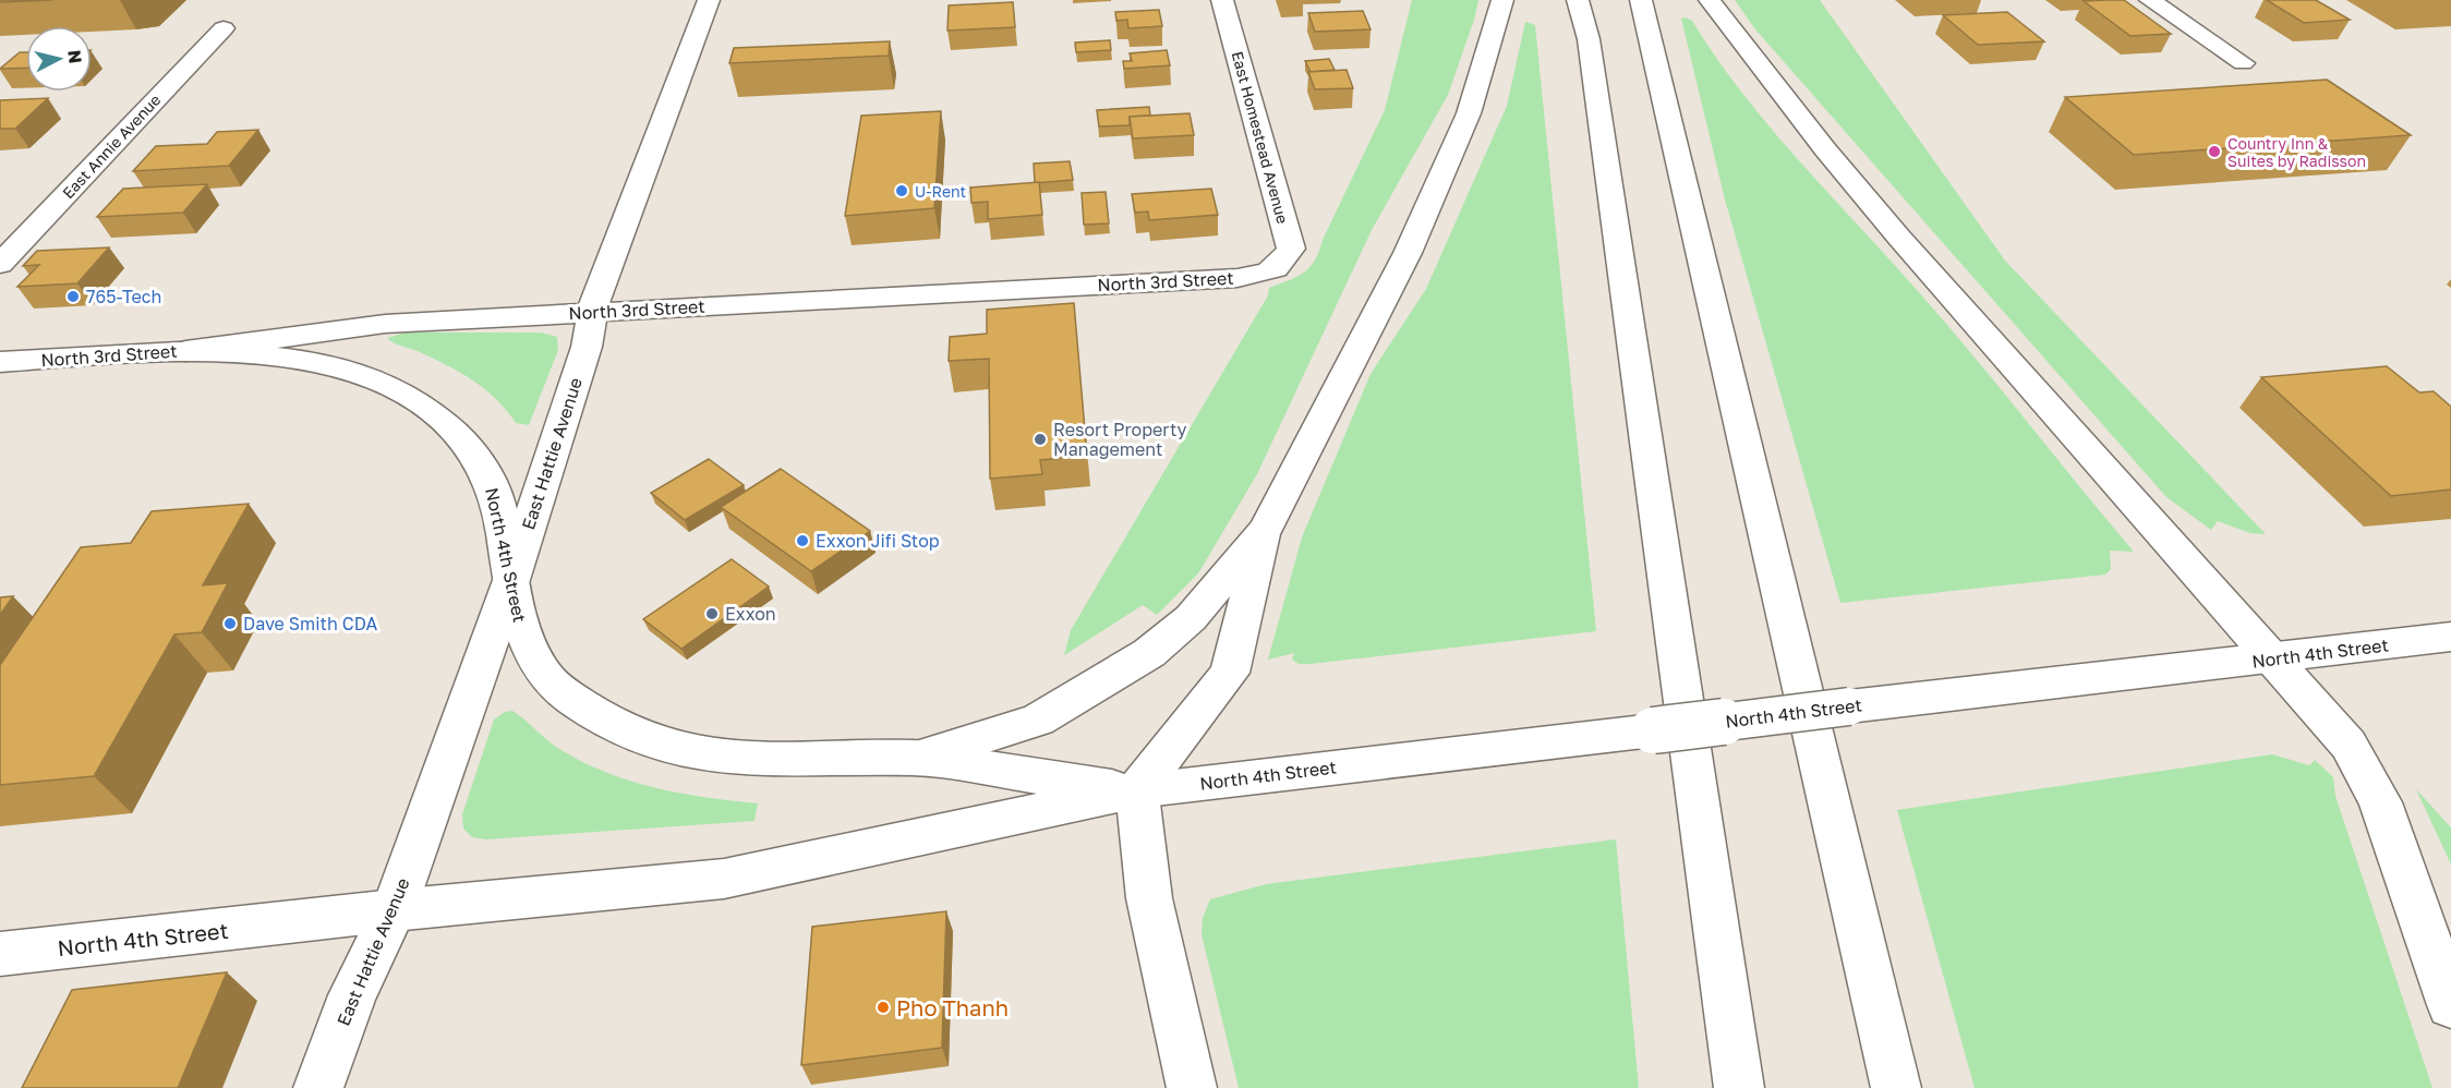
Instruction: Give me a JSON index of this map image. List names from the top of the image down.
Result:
{
  "streets": {
    "main road": [
      "East Homestead Avenue",
      "East Annie Avenue",
      "North 3rd Street",
      "East Hattie Avenue",
      "North 4th Street"
    ]
  },
  "crossings": [
    ["East Homestead Avenue", "North 3rd Street"],
    ["North 3rd Street", "East Hattie Avenue"],
    ["North 3rd Street", "North 4th Street"],
    ["East Hattie Avenue", "North 4th Street"]
  ],
  "places": [
    "Country Inn & Suites by Radisson",
    "U-Rent",
    "765-Tech",
    "Resort Property Management",
    "Exxon Jifi Stop",
    "Exxon",
    "Dave Smith CDA",
    "Pho Thanh"
  ],
  "north": "right"
}
